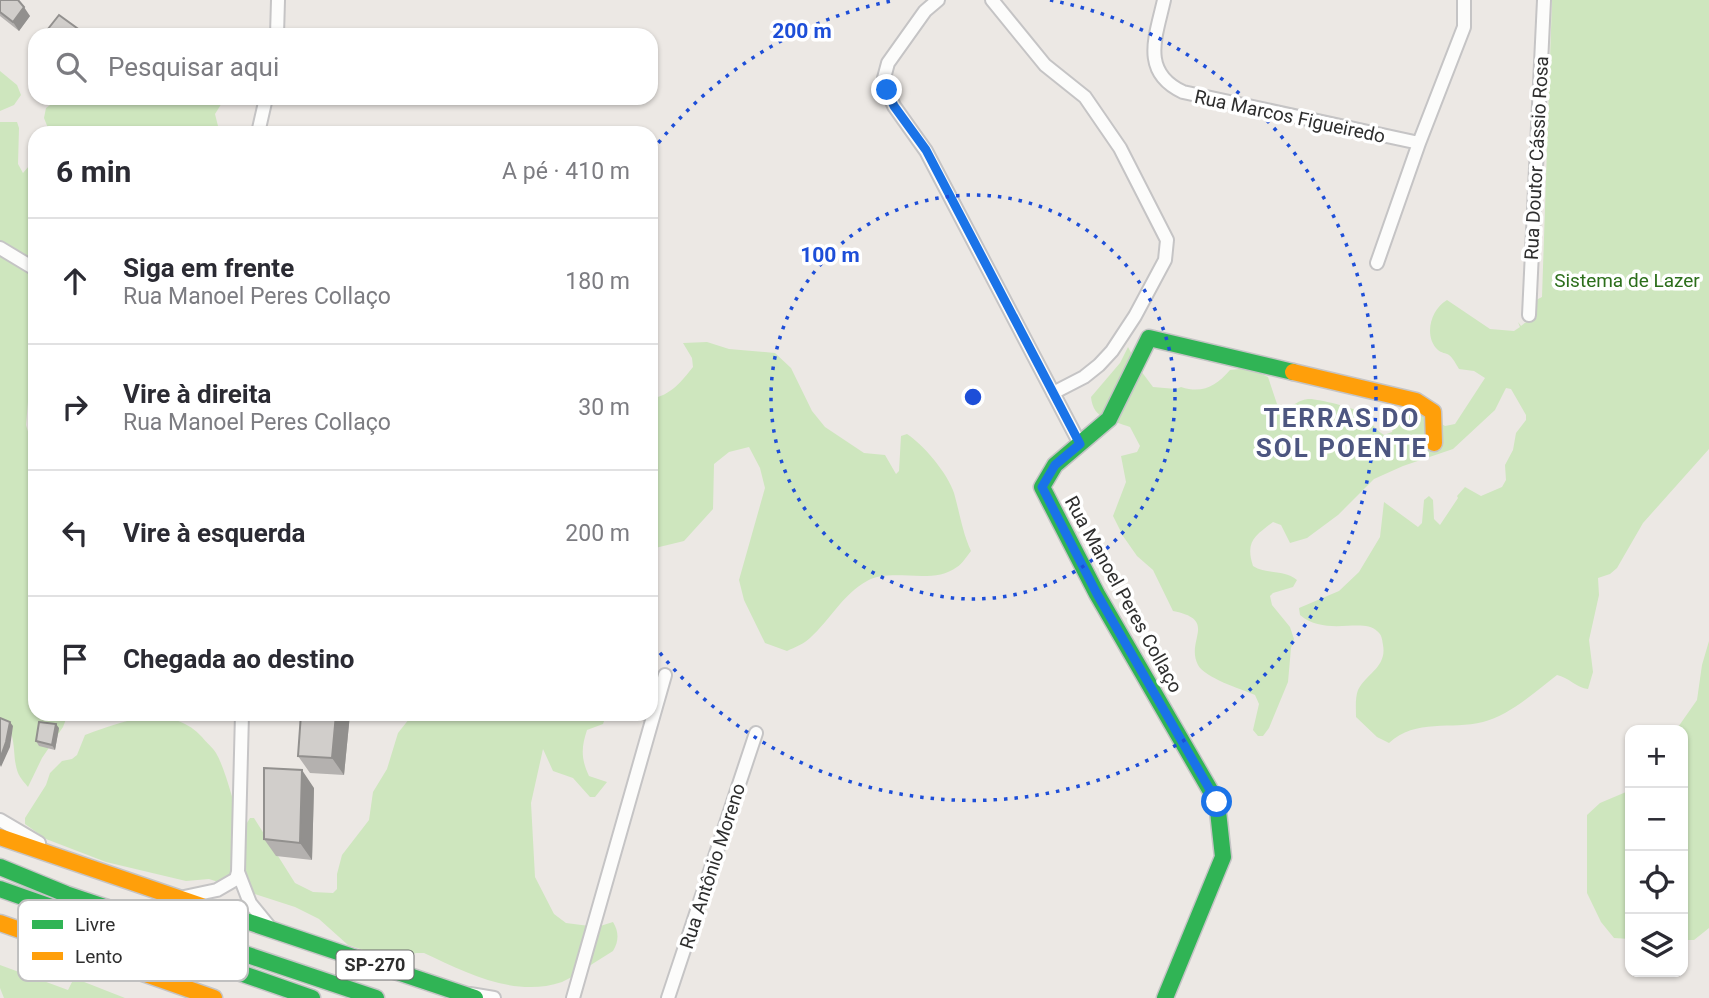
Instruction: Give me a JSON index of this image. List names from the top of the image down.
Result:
{
  "streets": {
    "main road": ["Rua Manoel Peres Collaço", "SP-270"],
    "street": ["Rua Marcos Figueiredo", "Rua Doutor Cássio Rosa", "Rua Antônio Moreno"]
  },
  "districts": ["TERRAS DO SOL POENTE"],
  "parks": ["Sistema de Lazer"],
  "legend": ["Livre", "Lento"],
  "page": {
    "search": "Pesquisar aqui",
    "heading": ["6 min", "A pé · 410 m"],
    "list": [
      ["Siga em frente", "Rua Manoel Peres Collaço", "180 m"],
      ["Vire à direita", "Rua Manoel Peres Collaço", "30 m"],
      ["Vire à esquerda", "200 m"],
      "Chegada ao destino"
    ],
    "map_buttons": ["+", "−"]
  },
  "rings": ["200 m", "100 m"]
}
